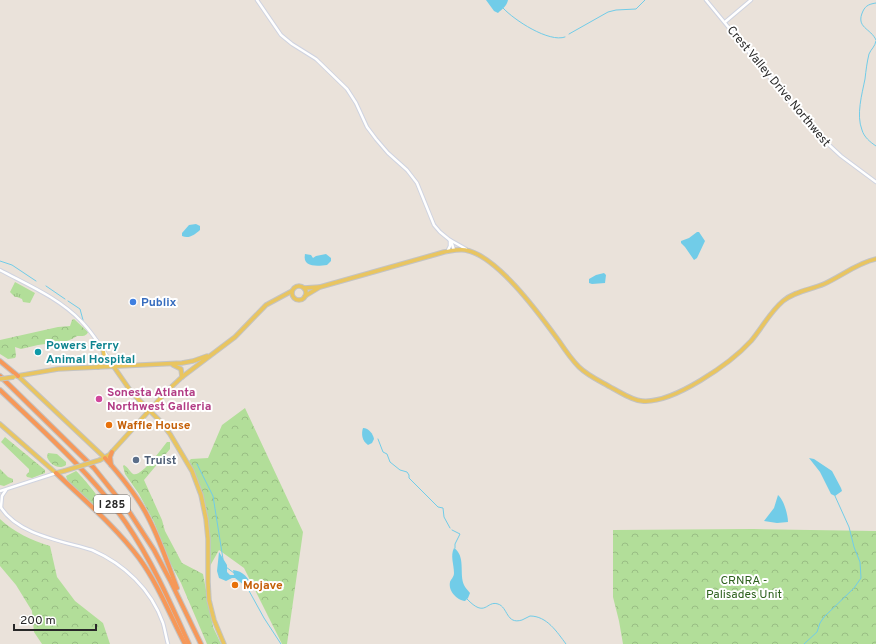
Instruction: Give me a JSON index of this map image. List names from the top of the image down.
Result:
{
  "streets": {
    "highway": ["I 285"],
    "street": ["Crest Valley Drive Northwest"]
  },
  "parks": ["CRNRA - Palisades Unit"],
  "places": [
    "Publix",
    "Powers Ferry Animal Hospital",
    "Sonesta Atlanta Northwest Galleria",
    "Waffle House",
    "Truist",
    "Mojave"
  ],
  "scale_bar": "200 m"
}
